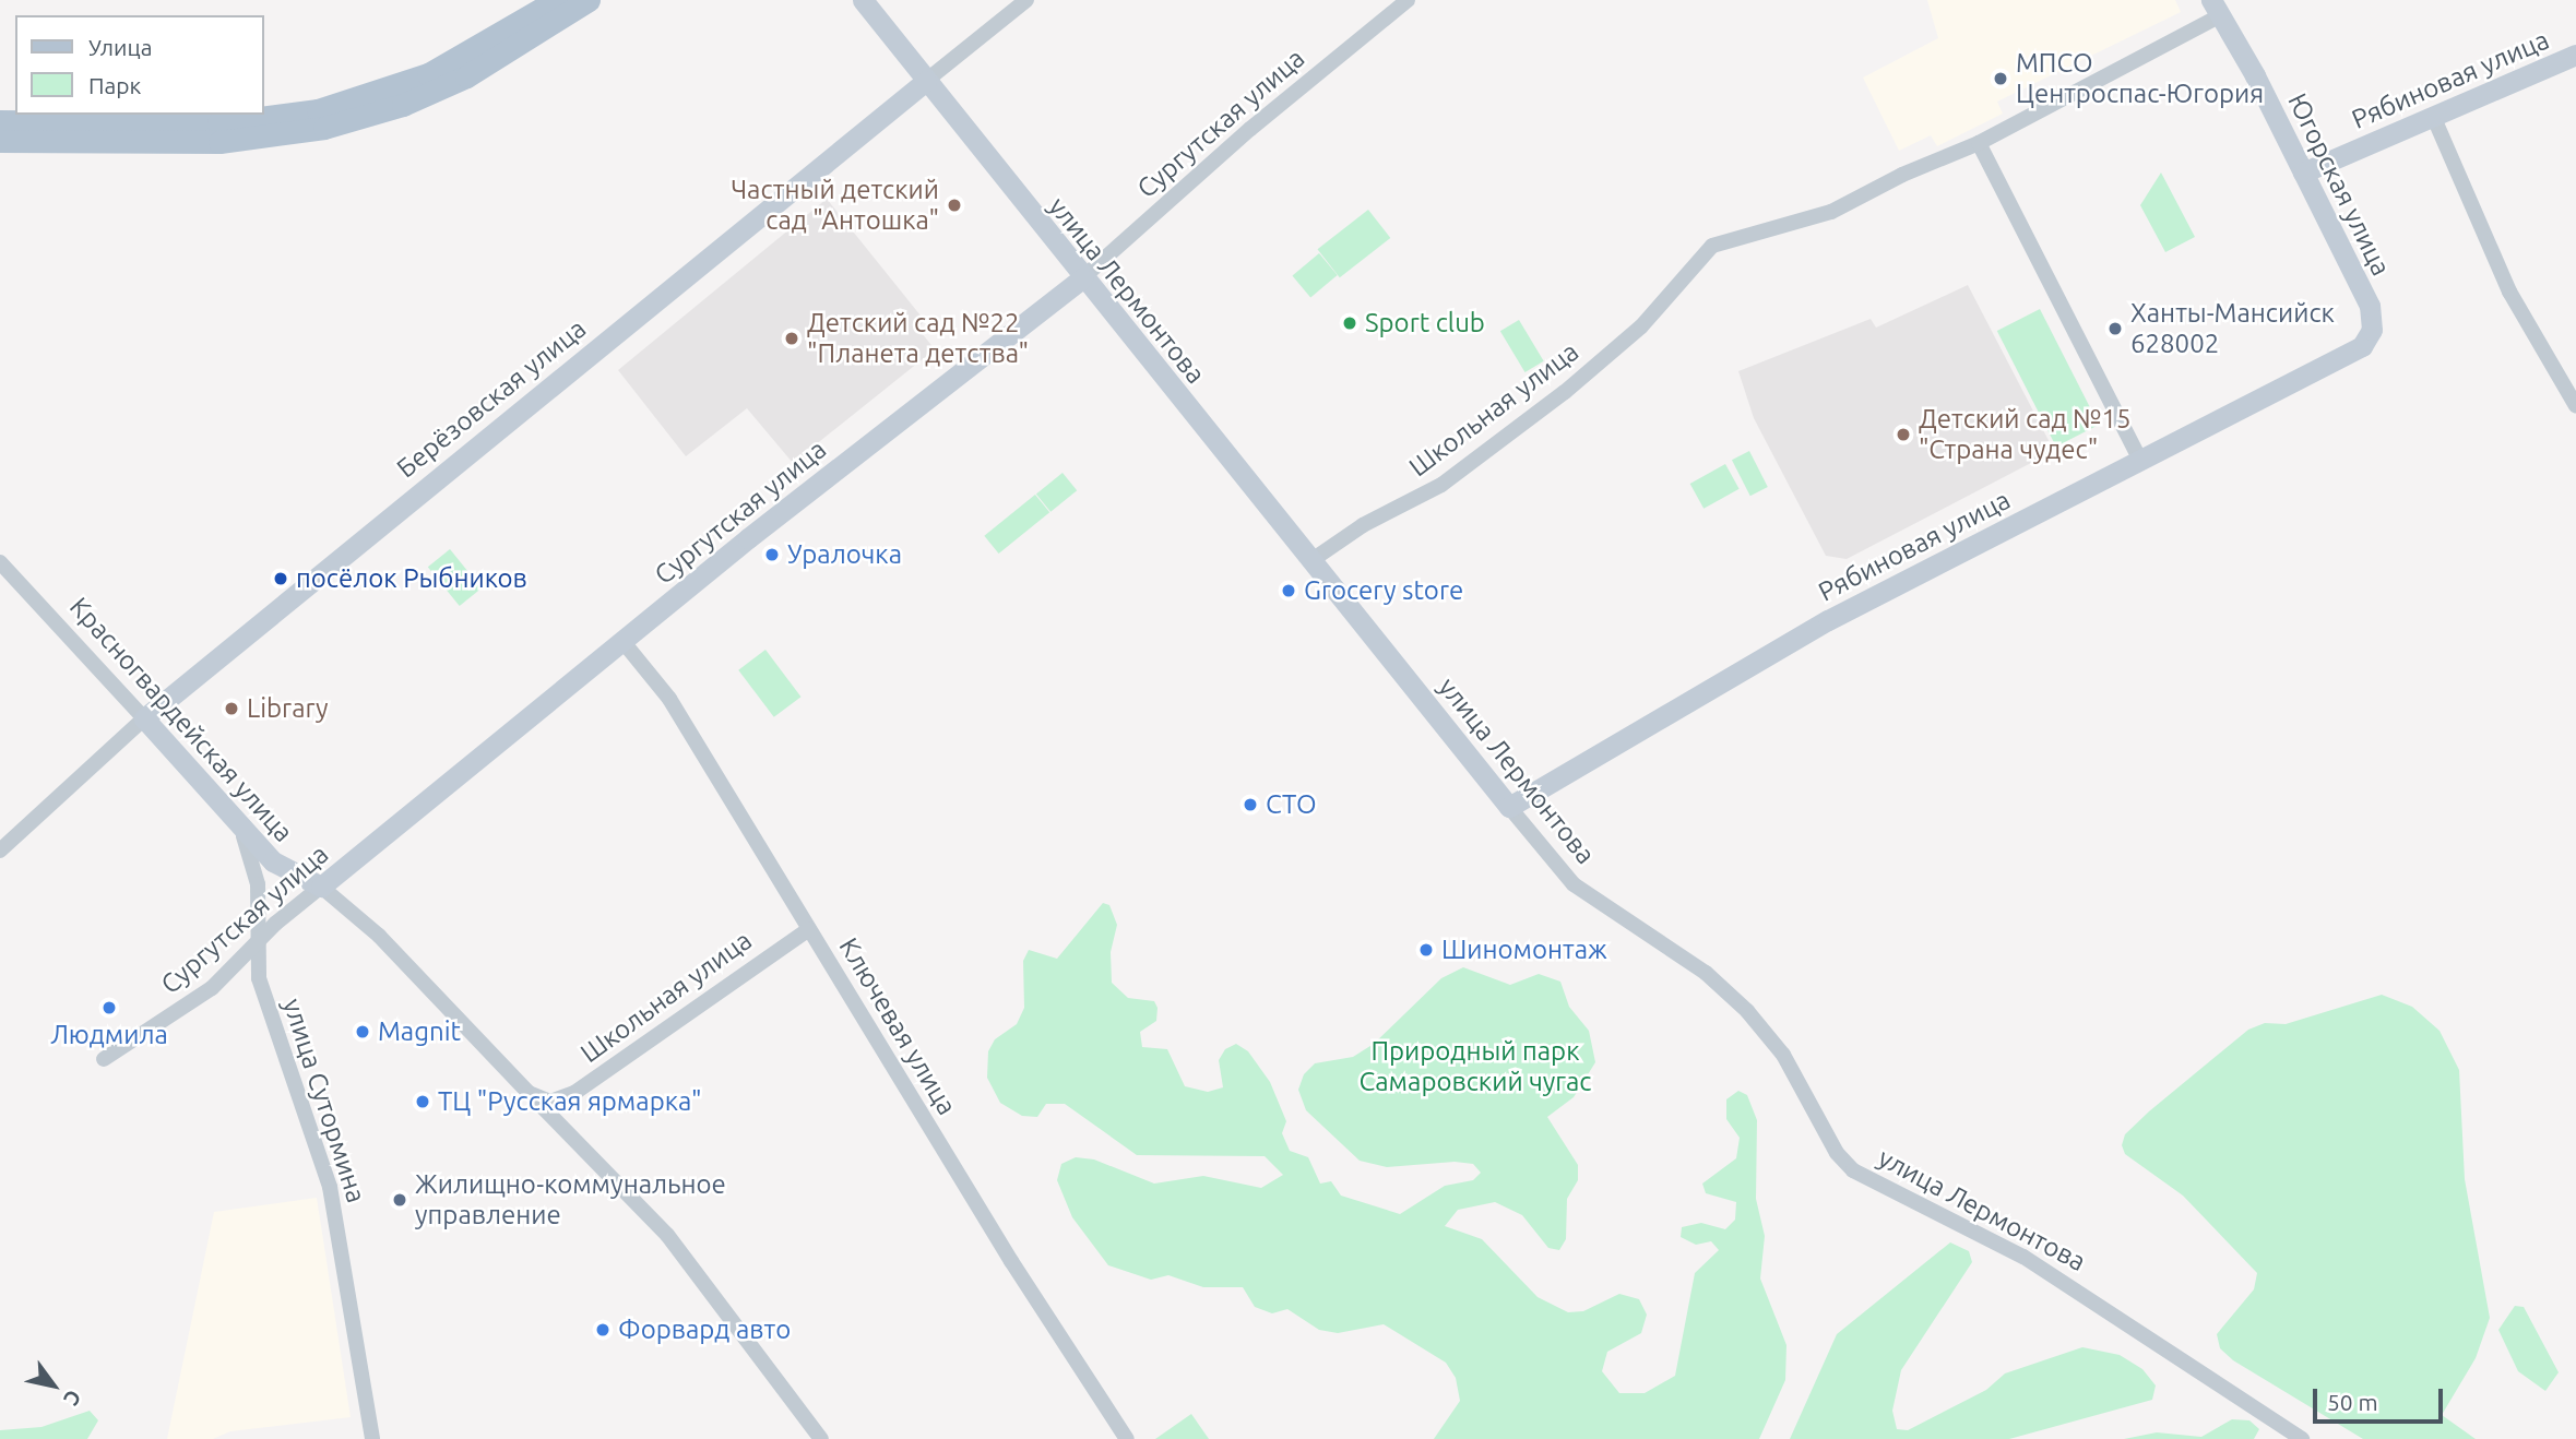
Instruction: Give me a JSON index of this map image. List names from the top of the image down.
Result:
{
  "streets": {
    "street": [
      "Рябиновая улица",
      "Сургутская улица",
      "Югорская улица",
      "улица Лермонтова",
      "Берёзовская улица",
      "Школьная улица",
      "Красногвардейская улица",
      "Ключевая улица",
      "улица Сутормина"
    ]
  },
  "crossings": [
    ["Рябиновая улица", "Югорская улица"],
    ["Рябиновая улица", "улица Лермонтова"],
    ["Сургутская улица", "улица Лермонтова"],
    ["Сургутская улица", "Красногвардейская улица"],
    ["Сургутская улица", "Ключевая улица"],
    ["Сургутская улица", "улица Сутормина"],
    ["улица Лермонтова", "Берёзовская улица"],
    ["улица Лермонтова", "Школьная улица"],
    ["Берёзовская улица", "Красногвардейская улица"],
    ["Школьная улица", "Красногвардейская улица"],
    ["Школьная улица", "Ключевая улица"],
    ["Красногвардейская улица", "улица Сутормина"]
  ],
  "parks": ["Природный парк Самаровский чугас"],
  "places": [
    "МПСО Центроспас-Югория",
    "Частный детский сад \"Антошка\"",
    "Sport club",
    "Ханты-Мансийск 628002",
    "Детский сад №22 \"Планета детства\"",
    "Детский сад №15 \"Страна чудес\"",
    "Уралочка",
    "посёлок Рыбников",
    "Grocery store",
    "Library",
    "СТО",
    "Шиномонтаж",
    "Людмила",
    "Magnit",
    "ТЦ \"Русская ярмарка\"",
    "Жилищно-коммунальное управление",
    "Форвард авто"
  ],
  "legend": ["Улица", "Парк"],
  "scale_bar": "50 m",
  "north": "bottom right"
}
